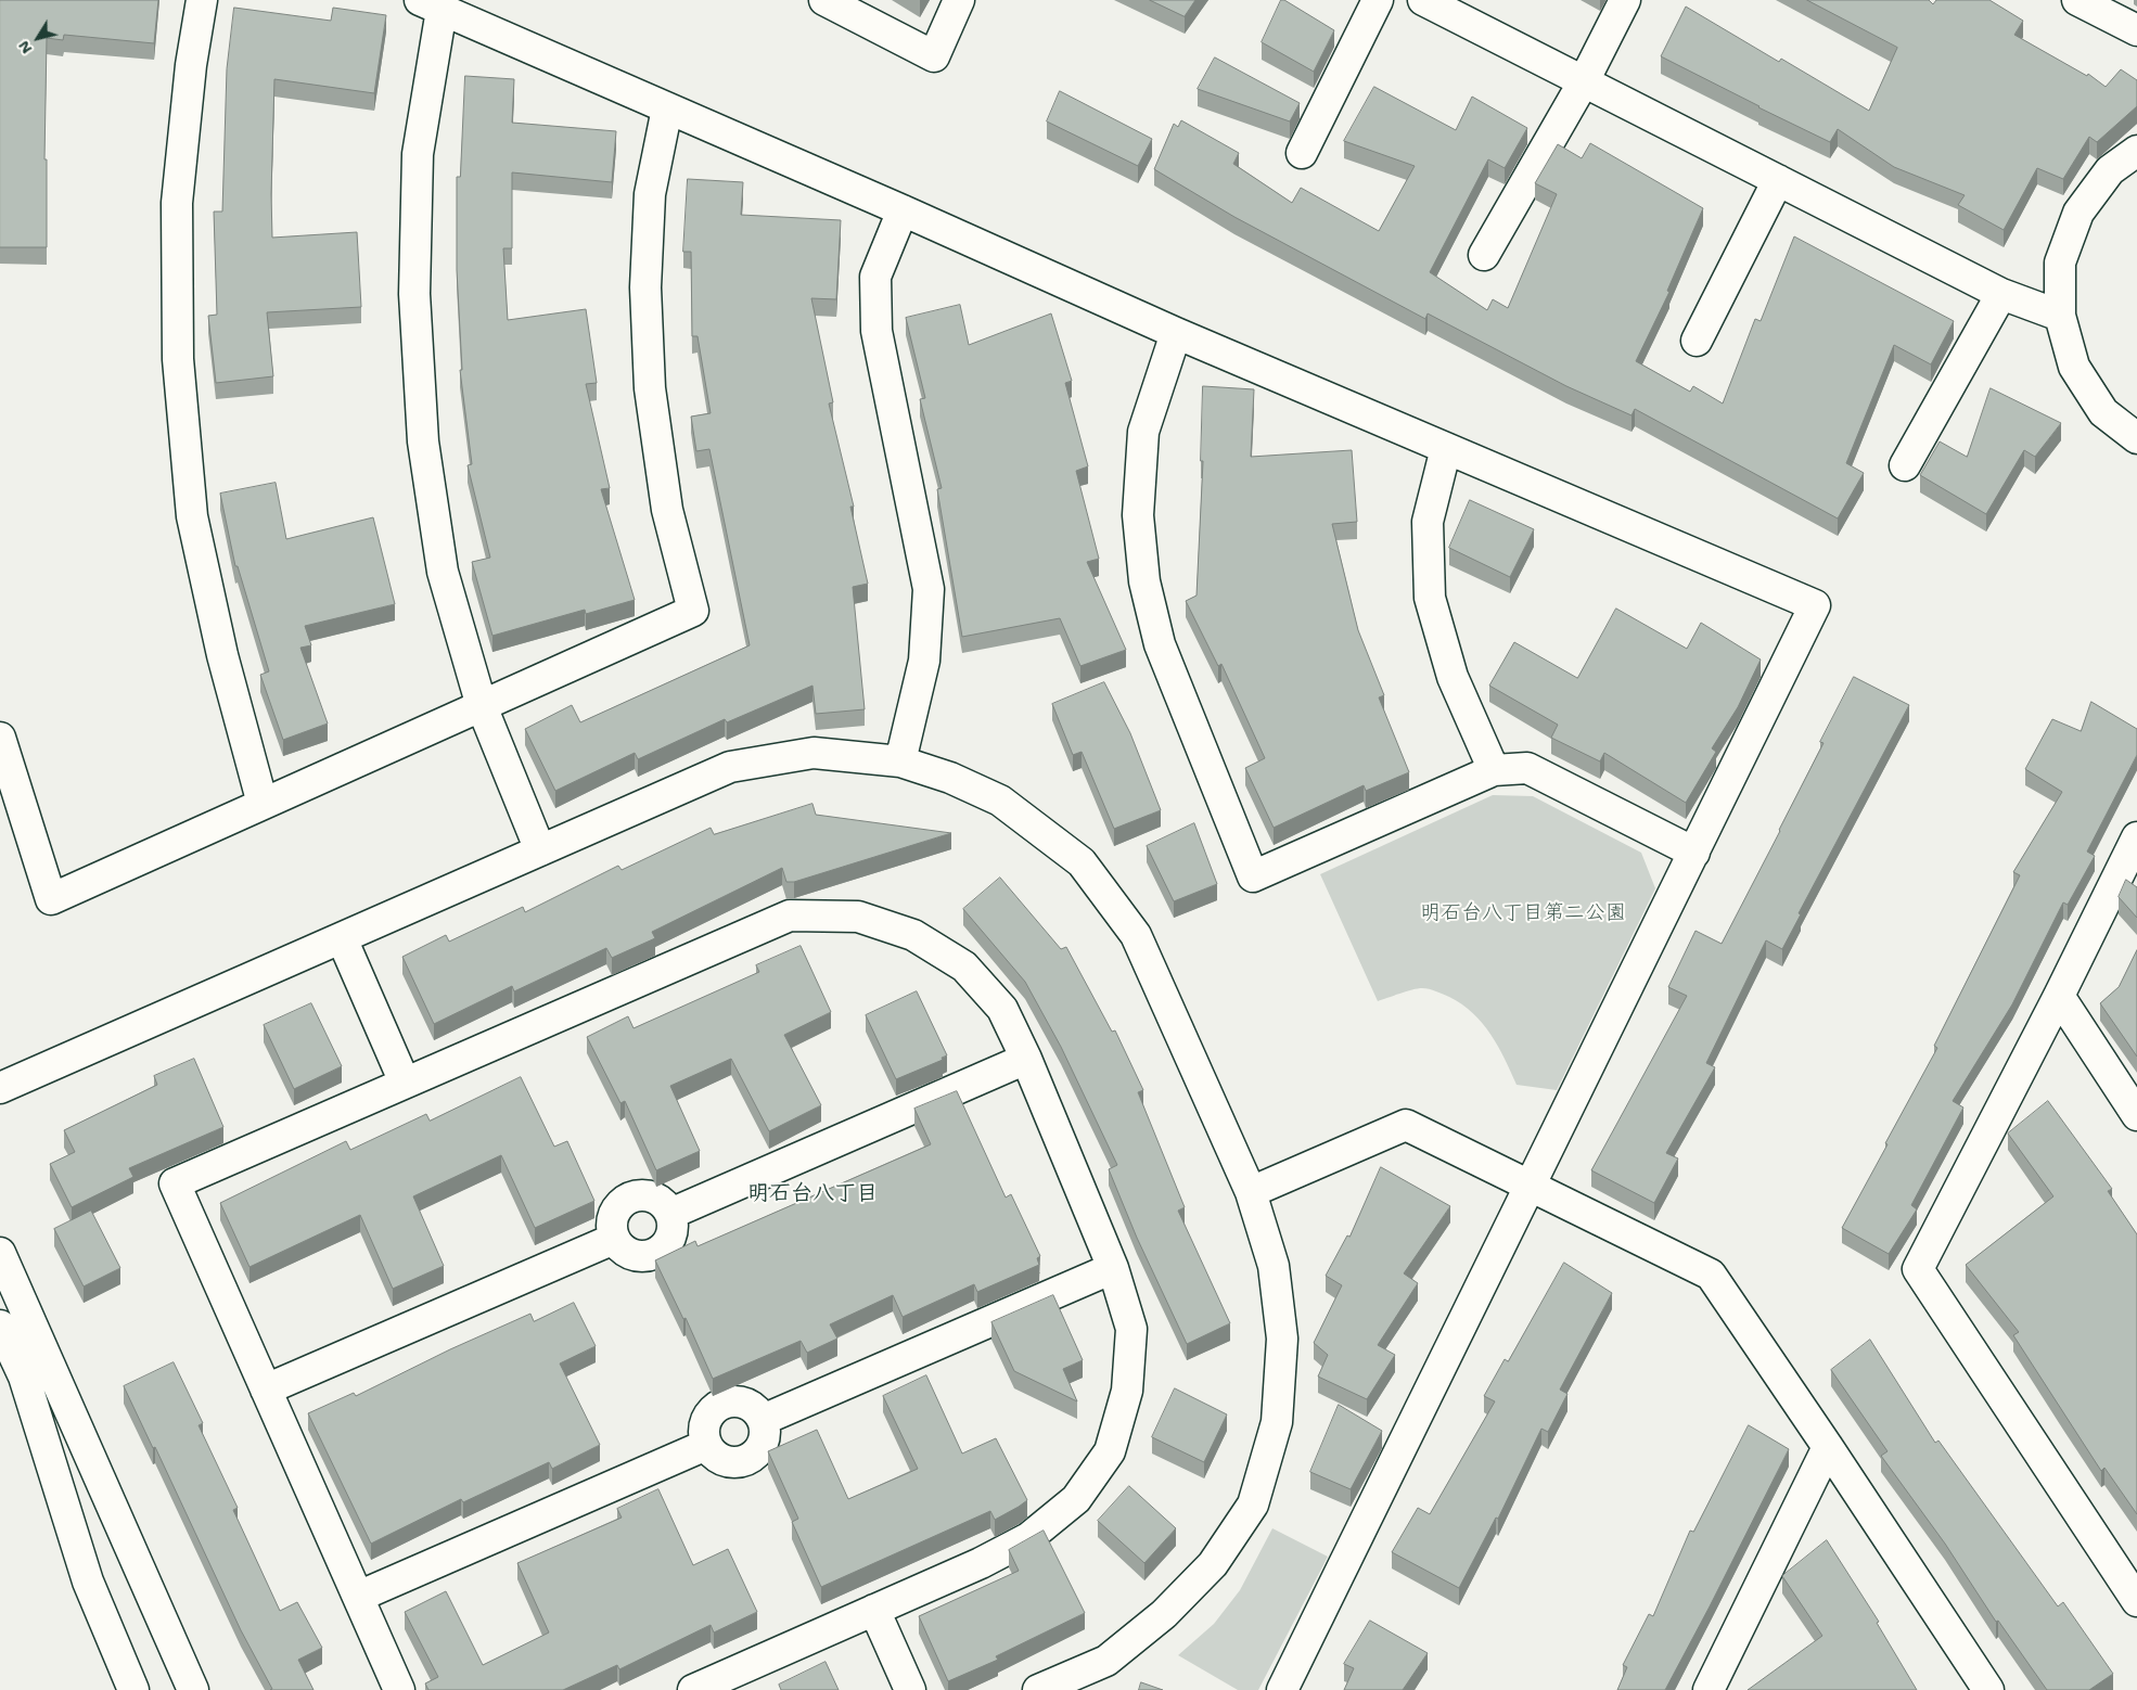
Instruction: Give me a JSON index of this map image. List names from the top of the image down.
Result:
{
  "districts": ["明石台八丁目"],
  "parks": ["明石台八丁目第二公園"],
  "north": "bottom left"
}
